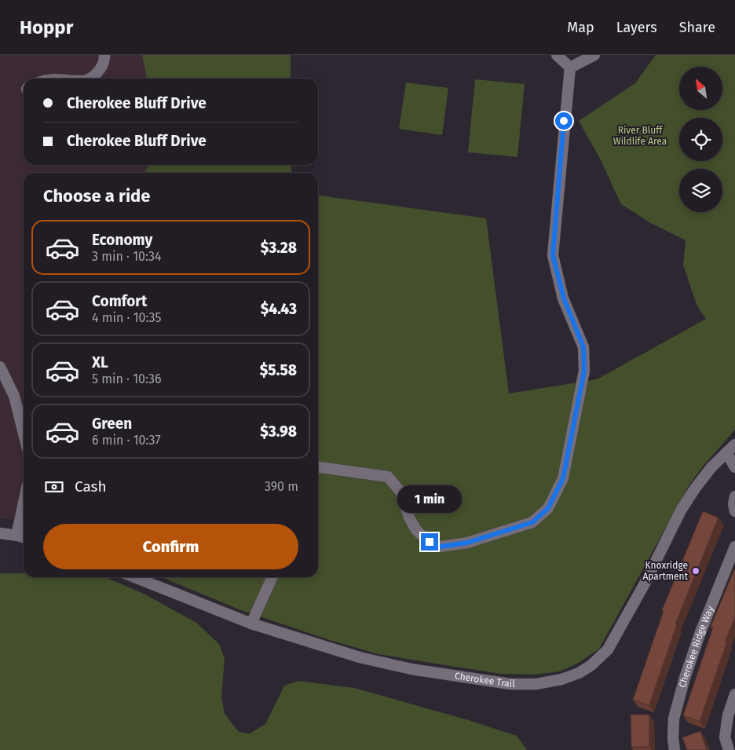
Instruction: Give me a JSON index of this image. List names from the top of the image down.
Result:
{
  "streets": {
    "street": ["Cherokee Ridge Way", "Cherokee Trail"]
  },
  "parks": ["River Bluff Wildlife Area"],
  "places": ["Knoxridge Apartment"],
  "north": "top left",
  "page": {
    "header": "Hoppr",
    "nav": ["Map", "Layers", "Share"],
    "banner": ["Cherokee Bluff Drive", "Cherokee Bluff Drive"],
    "heading": "Choose a ride",
    "list": [
      {
        "name": "Economy",
        "note": "3 min · 10:34",
        "value": "$3.28"
      },
      {
        "name": "Comfort",
        "note": "4 min · 10:35",
        "value": "$4.43"
      },
      {
        "name": "XL",
        "note": "5 min · 10:36",
        "value": "$5.58"
      },
      {
        "name": "Green",
        "note": "6 min · 10:37",
        "value": "$3.98"
      }
    ],
    "pay": ["Cash", "390 m"],
    "bubble": "1 min",
    "buttons": "Confirm"
  }
}
